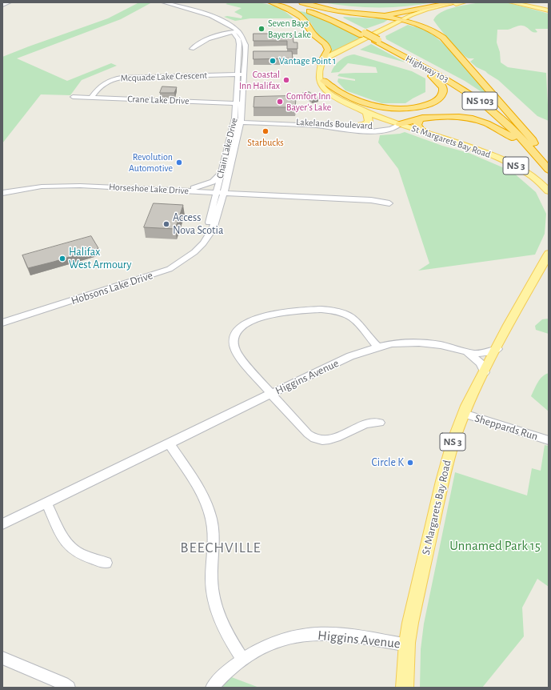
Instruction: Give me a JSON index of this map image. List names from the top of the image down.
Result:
{
  "streets": {
    "highway": ["Highway 103", "NS 103"],
    "main road": ["St Margarets Bay Road", "NS 3"],
    "street": [
      "Mcquade Lake Crescent",
      "Crane Lake Drive",
      "Lakelands Boulevard",
      "Chain Lake Drive",
      "Horseshoe Lake Drive",
      "Hobsons Lake Drive",
      "Higgins Avenue",
      "Sheppards Run"
    ]
  },
  "crossings": [
    ["Mcquade Lake Crescent", "Crane Lake Drive"],
    ["Mcquade Lake Crescent", "Chain Lake Drive"],
    ["Crane Lake Drive", "Chain Lake Drive"],
    ["Lakelands Boulevard", "St Margarets Bay Road"],
    ["Lakelands Boulevard", "Chain Lake Drive"],
    ["St Margarets Bay Road", "Higgins Avenue"],
    ["St Margarets Bay Road", "Sheppards Run"],
    ["Chain Lake Drive", "Horseshoe Lake Drive"],
    ["Chain Lake Drive", "Hobsons Lake Drive"],
    ["Horseshoe Lake Drive", "Hobsons Lake Drive"]
  ],
  "districts": ["BEECHVILLE"],
  "parks": ["Unnamed Park 15"],
  "places": [
    "Seven Bays Bayers Lake",
    "Vantage Point 1",
    "Coastal Inn Halifax",
    "Comfort Inn Bayer's Lake",
    "Starbucks",
    "Revolution Automotive",
    "Access Nova Scotia",
    "Halifax West Armoury",
    "Circle K"
  ]
}
